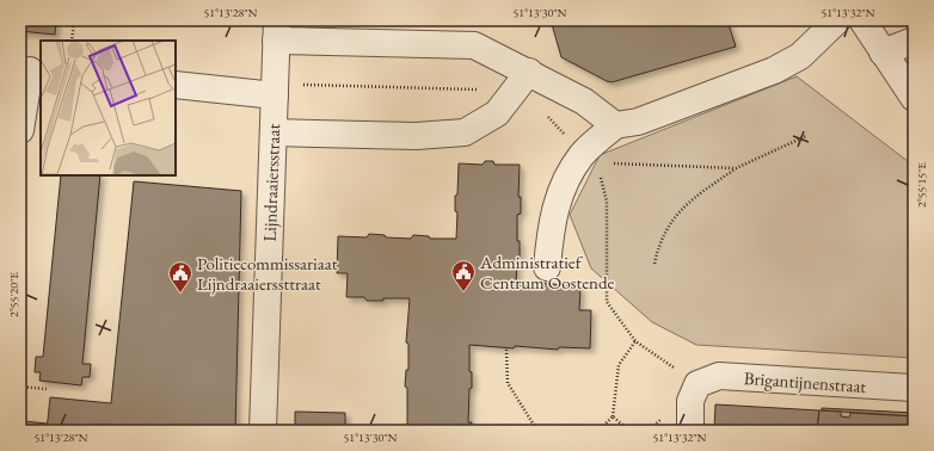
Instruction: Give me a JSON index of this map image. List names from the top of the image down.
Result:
{
  "streets": {
    "street": ["Lijndraaiersstraat", "Brigantijnenstraat"]
  },
  "places": {
    "public building": ["Administratief Centrum Oostende", "Politiecommissariaat Lijndraaierssttraat"]
  },
  "coordinates": [
    "51°13'28\"N",
    "51°13'30\"N",
    "51°13'32\"N",
    "2°55'15\"E",
    "2°55'20\"E"
  ]
}
